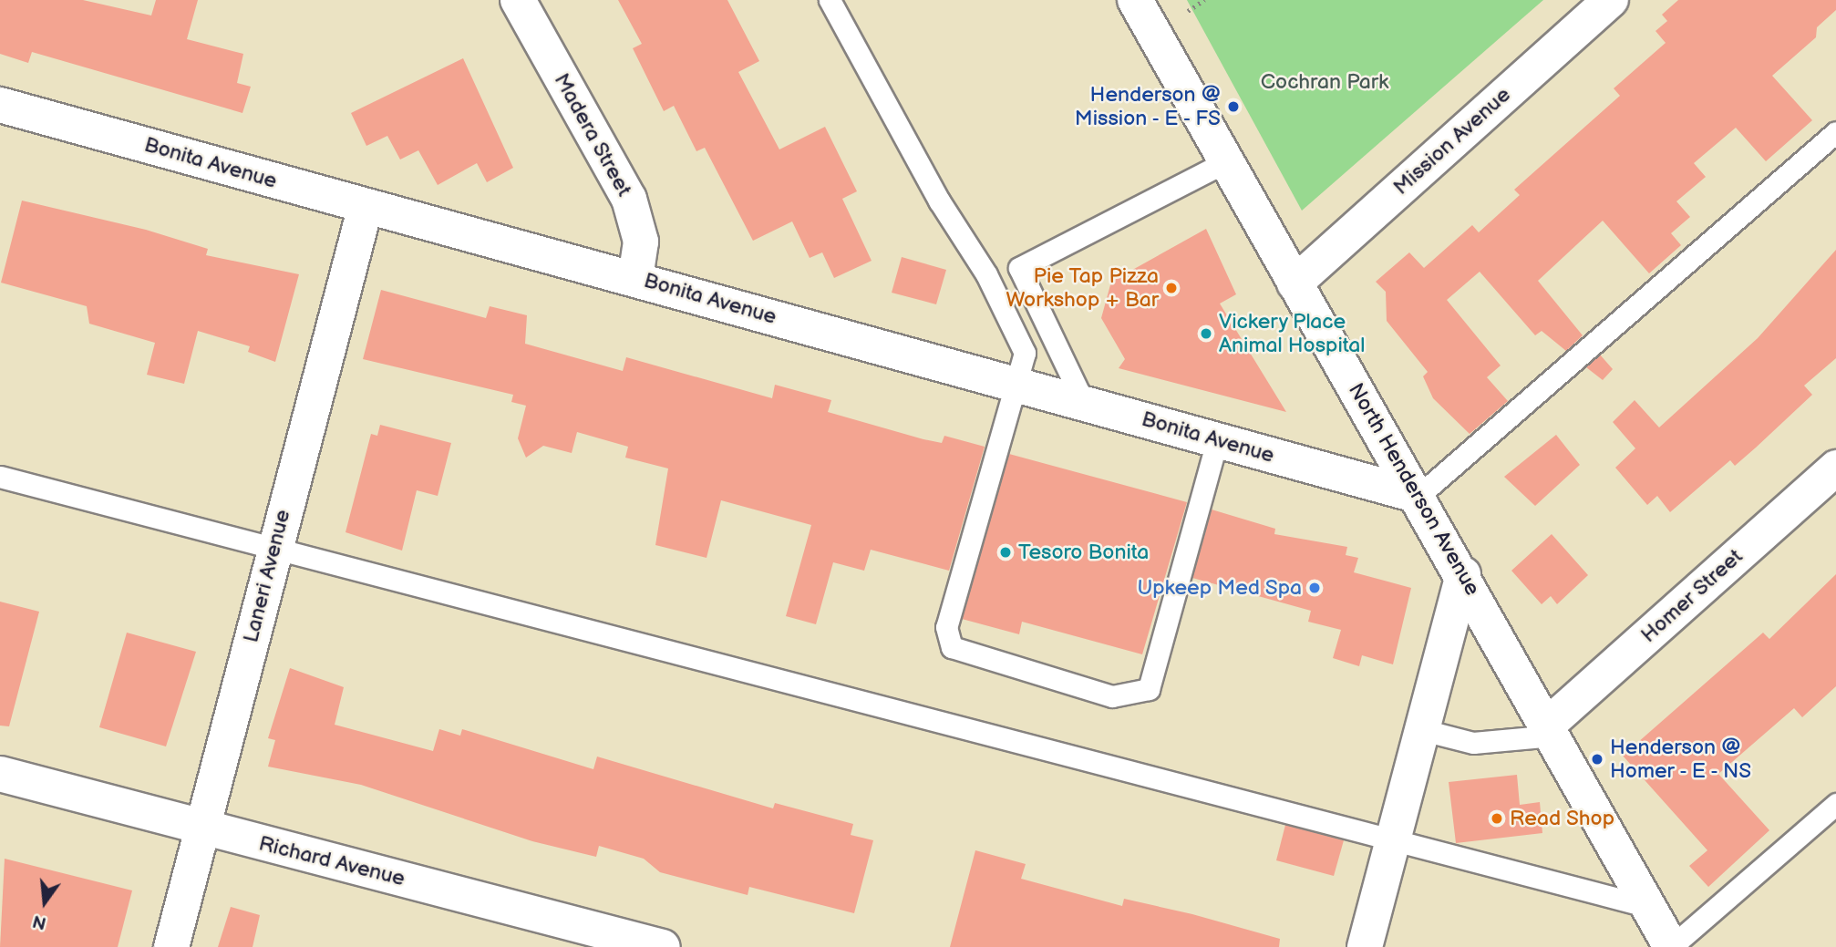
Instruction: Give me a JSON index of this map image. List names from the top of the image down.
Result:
{
  "streets": {
    "street": [
      "Madera Street",
      "Mission Avenue",
      "Bonita Avenue",
      "North Henderson Avenue",
      "Laneri Avenue",
      "Homer Street",
      "Richard Avenue"
    ]
  },
  "crossings": [
    ["Madera Street", "Bonita Avenue"],
    ["Mission Avenue", "North Henderson Avenue"],
    ["Bonita Avenue", "North Henderson Avenue"],
    ["Bonita Avenue", "Laneri Avenue"],
    ["North Henderson Avenue", "Homer Street"],
    ["Laneri Avenue", "Richard Avenue"]
  ],
  "parks": ["Cochran Park"],
  "places": [
    "Henderson @ Mission - E - FS",
    "Pie Tap Pizza Workshop + Bar",
    "Vickery Place Animal Hospital",
    "Tesoro Bonita",
    "Upkeep Med Spa",
    "Henderson @ Homer - E - NS",
    "Read Shop"
  ],
  "north": "bottom"
}
